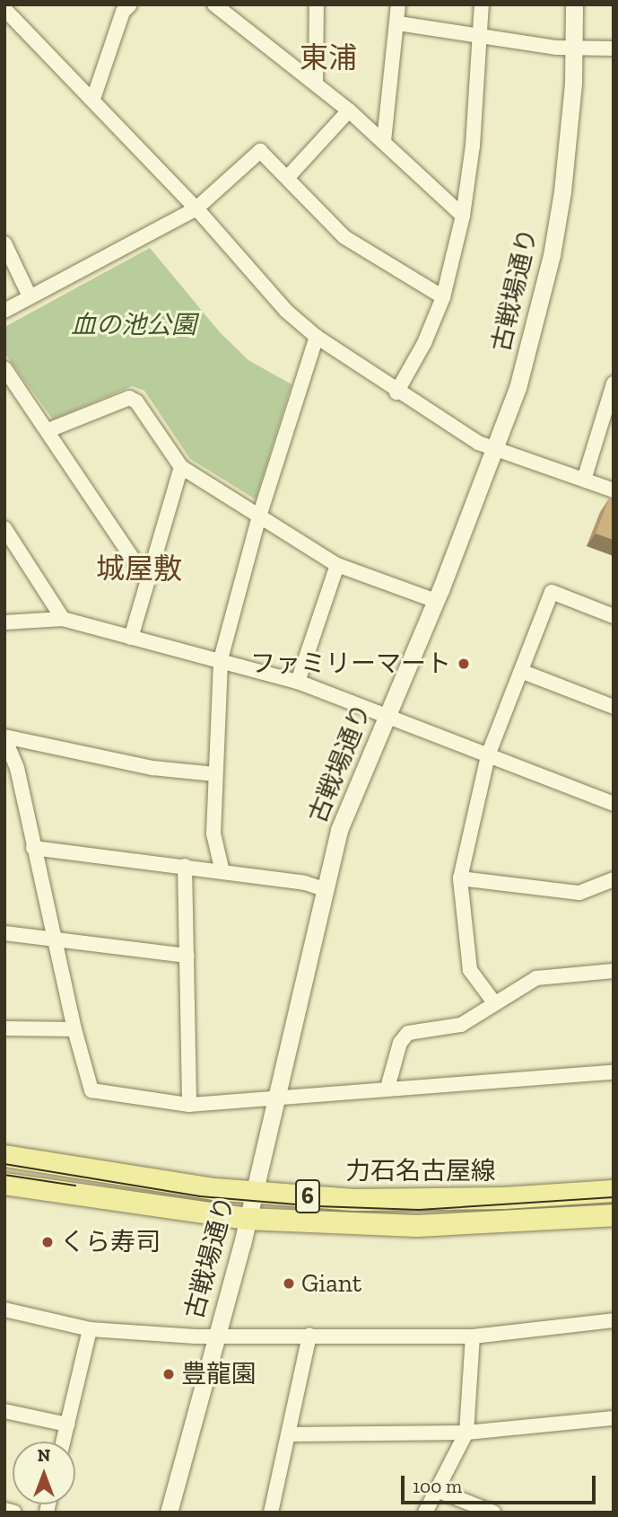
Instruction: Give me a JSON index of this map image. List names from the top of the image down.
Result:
{
  "streets": {
    "main road": ["力石名古屋線", "6"],
    "street": ["古戦場通り"]
  },
  "crossings": [
    ["古戦場通り", "力石名古屋線"]
  ],
  "districts": ["東浦", "城屋敷"],
  "parks": ["血の池公園"],
  "places": [
    "ファミリーマート",
    "くら寿司",
    "Giant",
    "豊龍園"
  ],
  "scale_bar": "100 m",
  "north": "top"
}
